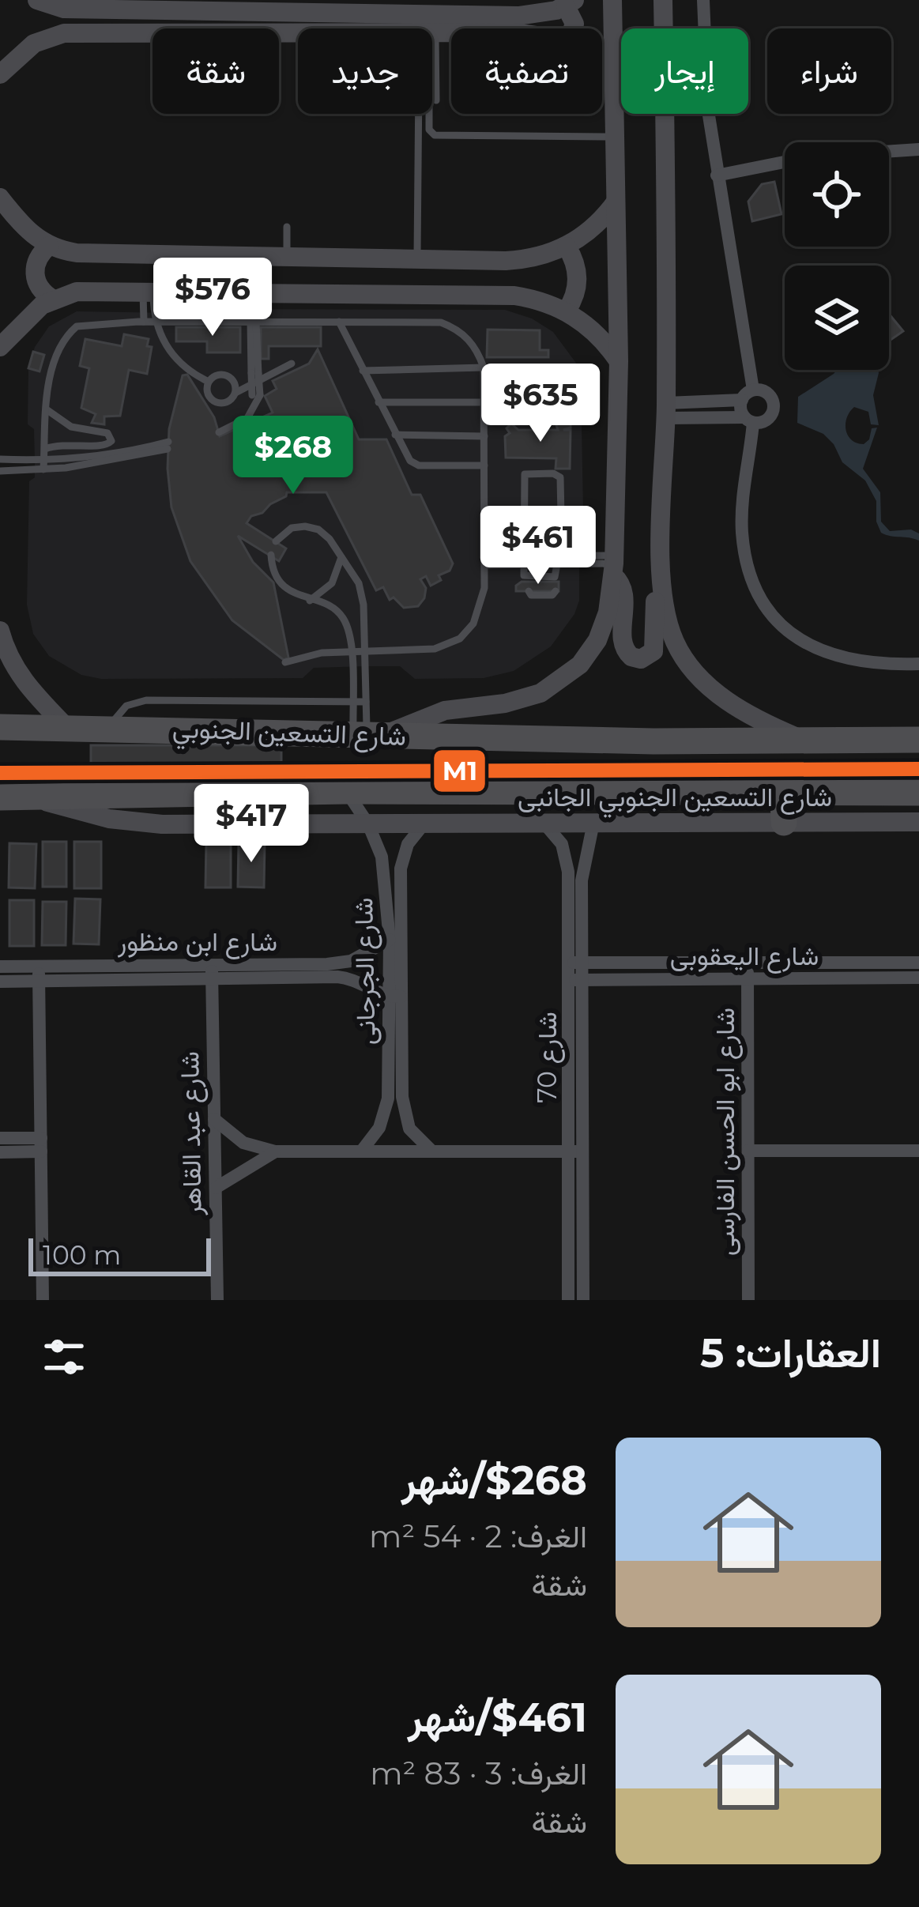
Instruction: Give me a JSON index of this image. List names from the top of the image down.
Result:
{
  "streets": {
    "highway": ["شارع التسعين الجنوبي"],
    "street": [
      "شارع التسعين الجنوبي الجانبى",
      "شارع ابن منظور",
      "شارع اليعقوبى",
      "شارع الجرجانى",
      "شارع 70",
      "شارع ابو الحسن الفارسى",
      "شارع عبد القاهر"
    ]
  },
  "crossings": [
    ["شارع التسعين الجنوبي الجانبى", "شارع الجرجانى"],
    ["شارع التسعين الجنوبي الجانبى", "شارع 70"],
    ["شارع ابن منظور", "شارع الجرجانى"],
    ["شارع ابن منظور", "شارع عبد القاهر"],
    ["شارع اليعقوبى", "شارع 70"],
    ["شارع اليعقوبى", "شارع ابو الحسن الفارسى"],
    ["شارع الجرجانى", "شارع عبد القاهر"]
  ],
  "lines": ["transit line M1"],
  "scale_bar": "100 m",
  "page": {
    "chip": [
      "شراء",
      "إيجار",
      "تصفية",
      "جديد",
      "شقة"
    ],
    "price": [
      "$576",
      "$635",
      "$268",
      "$461",
      "$417"
    ],
    "scale": "100 m",
    "heading": "العقارات: 5",
    "list": [
      {
        "name": "$268/شهر",
        "note": "الغرف: 2 · 54 m² · شقة"
      },
      {
        "name": "$461/شهر",
        "note": "الغرف: 3 · 83 m² · شقة"
      }
    ]
  }
}
